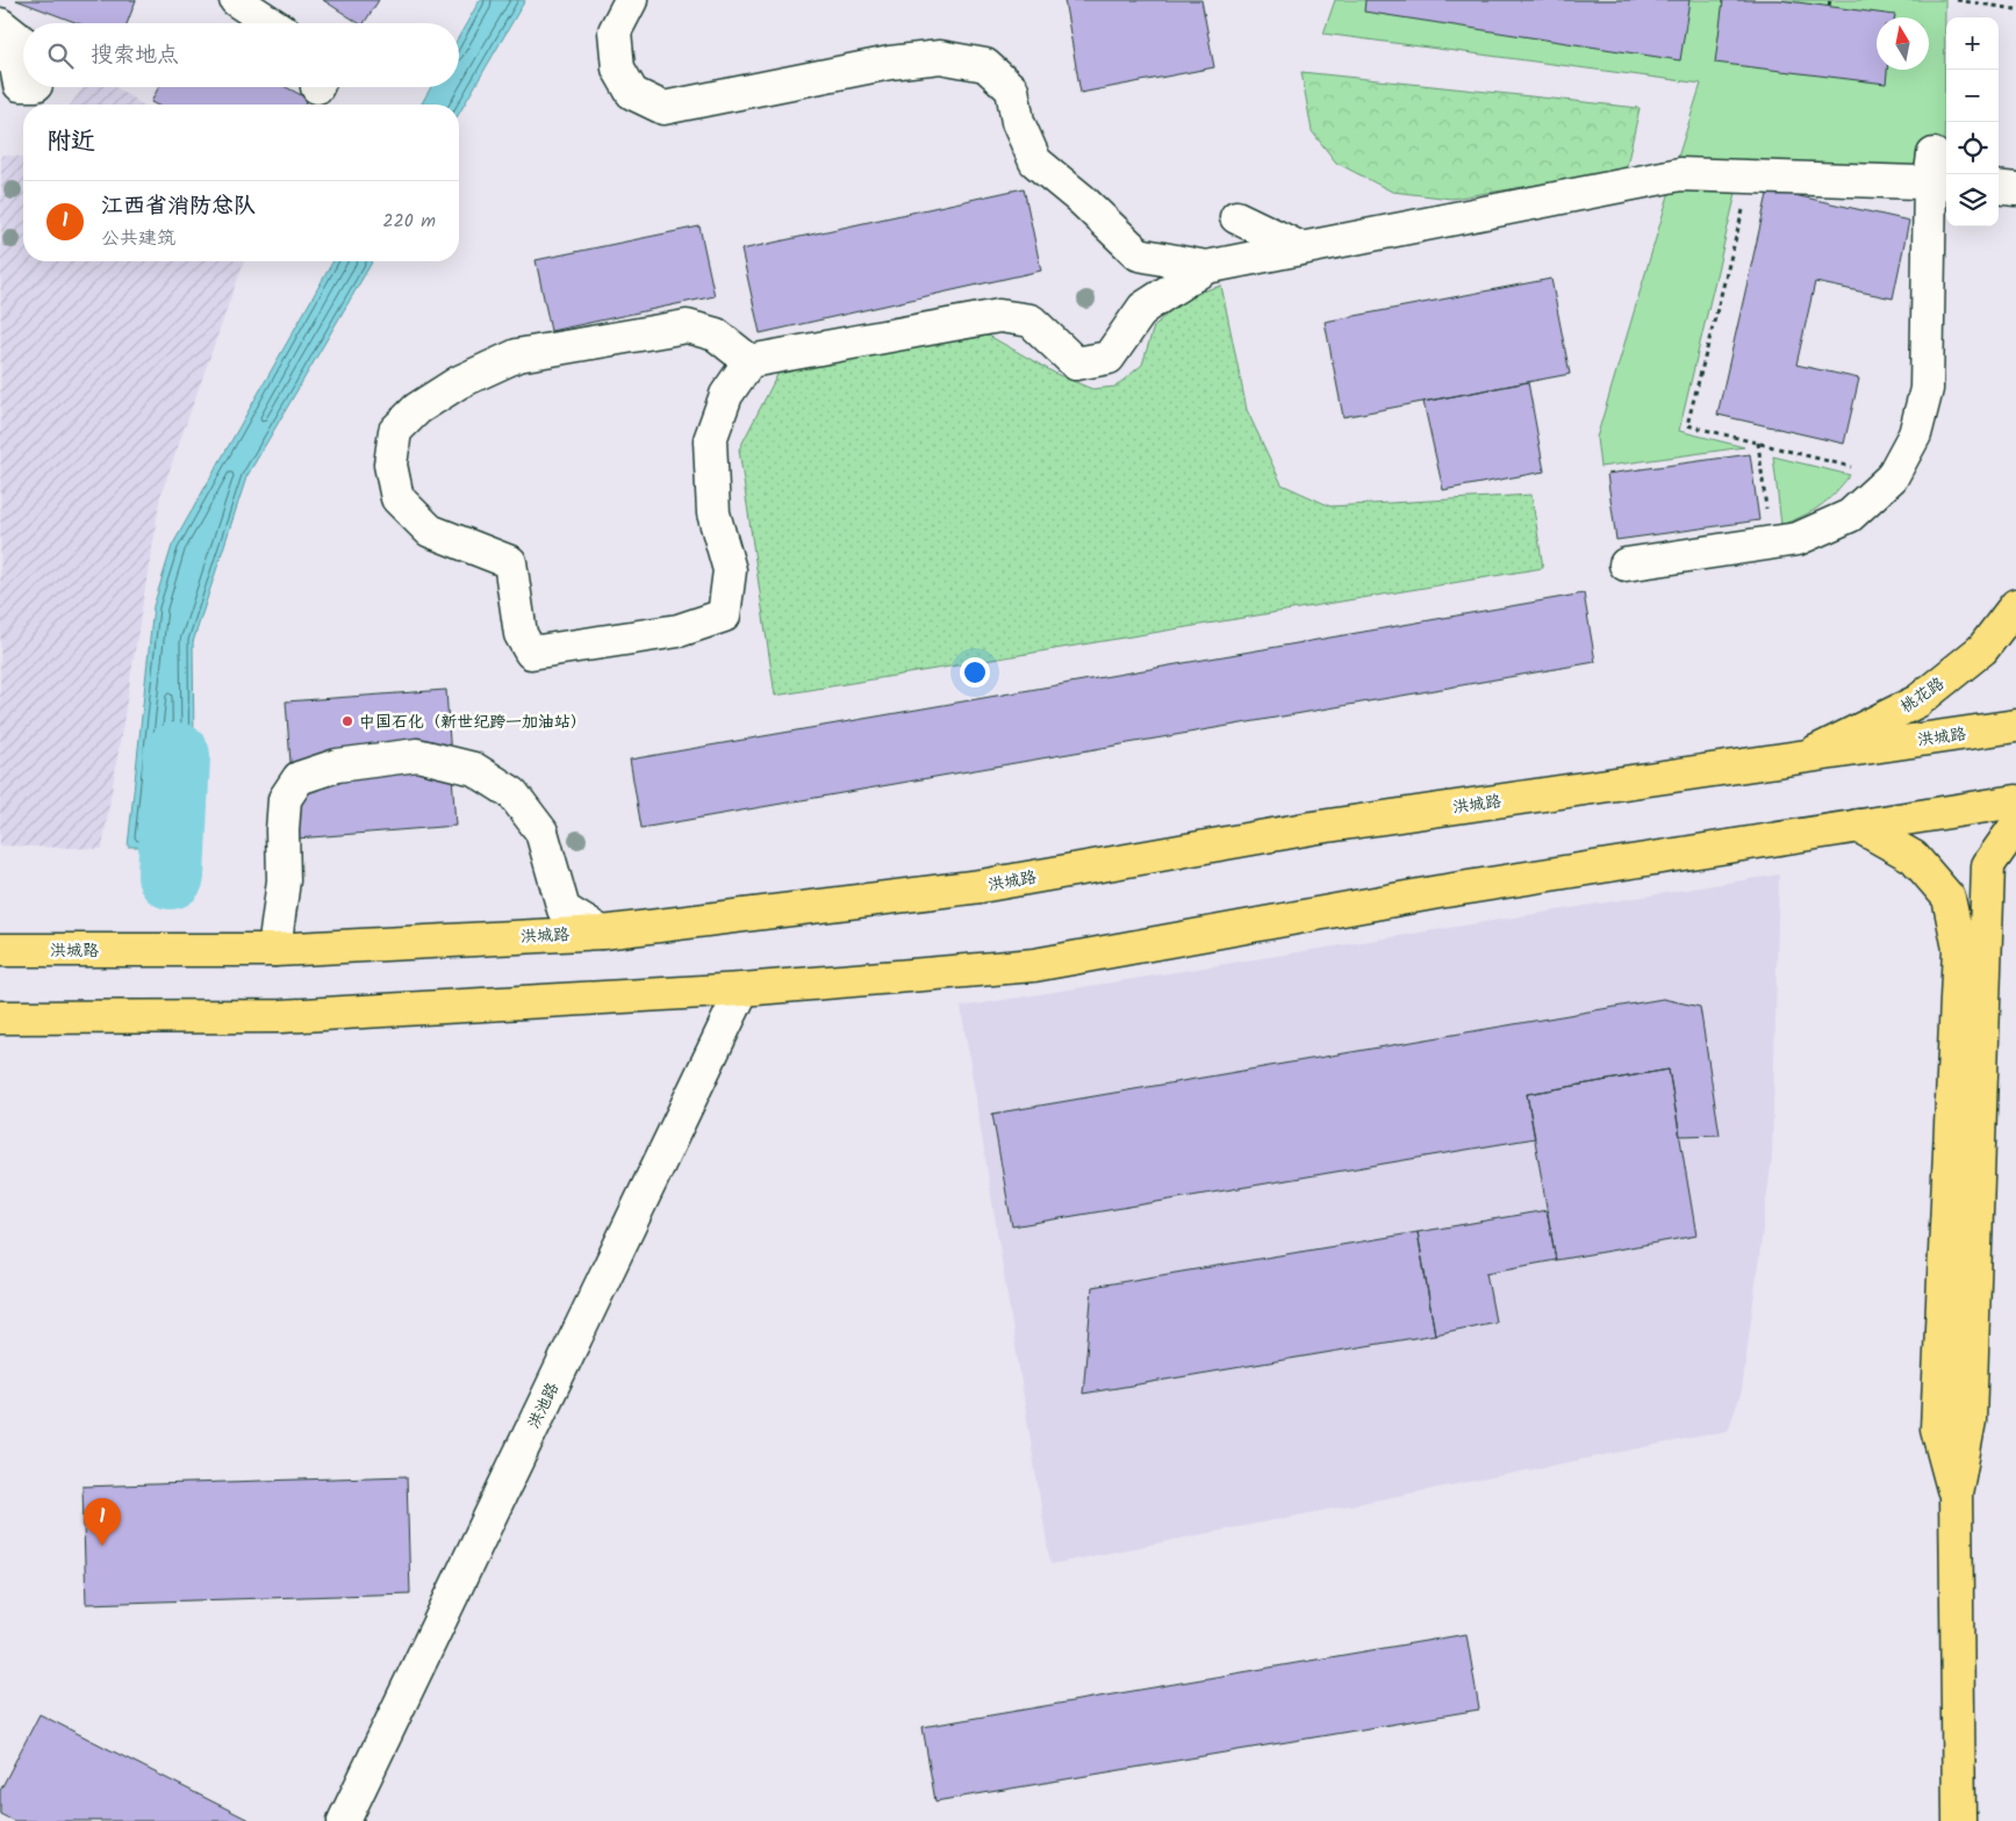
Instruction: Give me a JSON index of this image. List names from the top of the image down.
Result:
{
  "streets": {
    "main road": ["桃花路", "洪城路"],
    "street": ["洪池路"]
  },
  "crossings": [
    ["桃花路", "洪城路"]
  ],
  "places": ["中国石化（新世纪跨一加油站）"],
  "north": "top",
  "page": {
    "map_buttons": ["+", "−"],
    "search": "搜索地点",
    "heading": "附近",
    "list": [
      {
        "mark": "1",
        "name": "江西省消防总队",
        "note": "公共建筑",
        "value": "220 m"
      }
    ],
    "pins": "1"
  }
}
